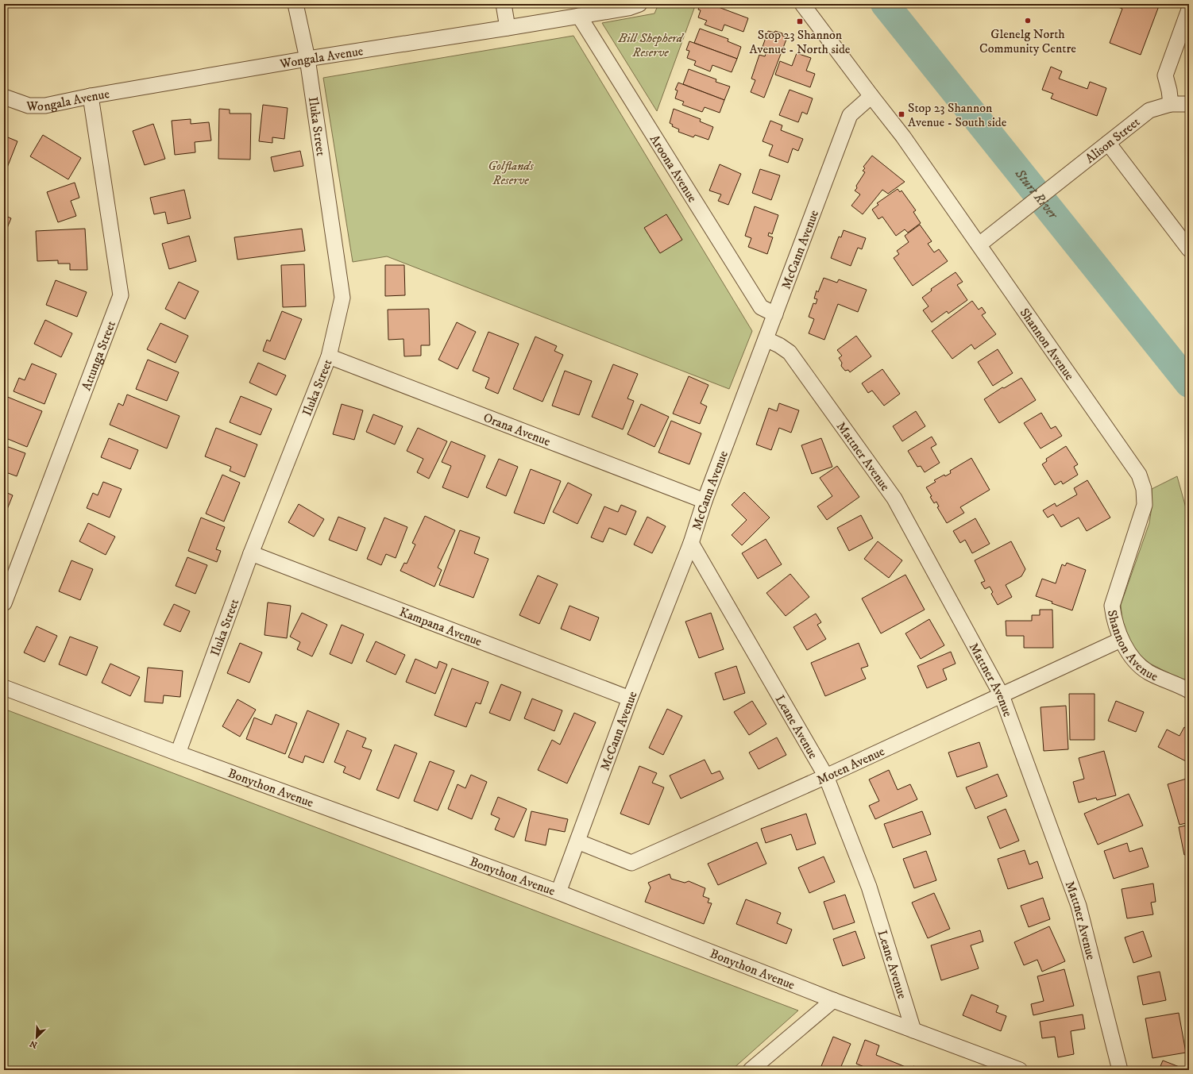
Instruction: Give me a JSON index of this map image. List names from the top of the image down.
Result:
{
  "streets": {
    "street": [
      "Wongala Avenue",
      "Iluka Street",
      "Alison Street",
      "Aroona Avenue",
      "McCann Avenue",
      "Shannon Avenue",
      "Attunga Street",
      "Orana Avenue",
      "Mattner Avenue",
      "Kampana Avenue",
      "Leane Avenue",
      "Moten Avenue",
      "Bonython Avenue"
    ]
  },
  "crossings": [
    ["Wongala Avenue", "Iluka Street"],
    ["Wongala Avenue", "Aroona Avenue"],
    ["Wongala Avenue", "Attunga Street"],
    ["Iluka Street", "Orana Avenue"],
    ["Iluka Street", "Kampana Avenue"],
    ["Iluka Street", "Bonython Avenue"],
    ["Alison Street", "Shannon Avenue"],
    ["Aroona Avenue", "McCann Avenue"],
    ["McCann Avenue", "Shannon Avenue"],
    ["McCann Avenue", "Orana Avenue"],
    ["McCann Avenue", "Mattner Avenue"],
    ["McCann Avenue", "Kampana Avenue"],
    ["McCann Avenue", "Leane Avenue"],
    ["McCann Avenue", "Moten Avenue"],
    ["McCann Avenue", "Bonython Avenue"],
    ["Shannon Avenue", "Moten Avenue"],
    ["Mattner Avenue", "Moten Avenue"],
    ["Leane Avenue", "Moten Avenue"],
    ["Leane Avenue", "Bonython Avenue"]
  ],
  "water": ["Sturt River"],
  "parks": ["Bill Shepherd Reserve", "Golflands Reserve"],
  "places": {
    "other": ["Glenelg North Community Centre"],
    "transit": ["Stop 23 Shannon Avenue - North side", "Stop 23 Shannon Avenue - South side"]
  },
  "north": "bottom left"
}
